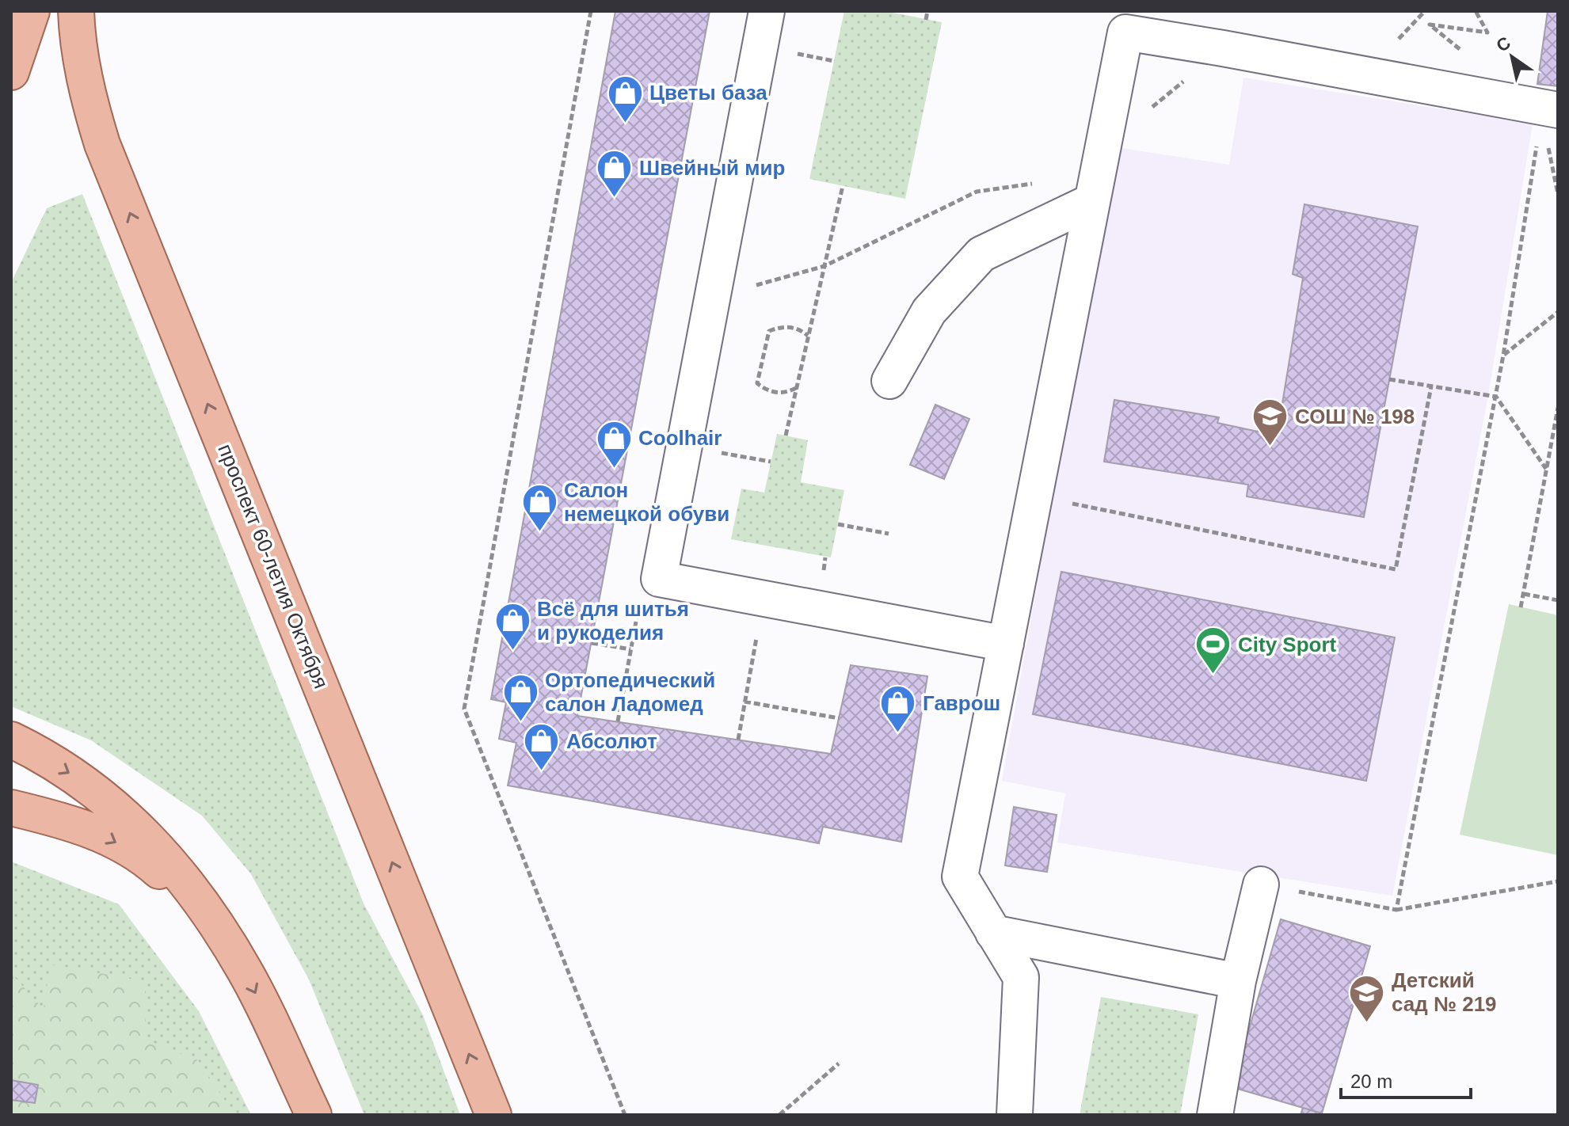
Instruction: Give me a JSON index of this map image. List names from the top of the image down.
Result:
{
  "streets": {
    "main road": ["проспект 60-летия Октября"]
  },
  "one_way": ["проспект 60-летия Октября"],
  "places": {
    "shop": [
      "Цветы база",
      "Швейный мир",
      "Coolhair",
      "Салон немецкой обуви",
      "Всё для шитья и рукоделия",
      "Ортопедический салон Ладомед",
      "Гаврош",
      "Абсолют"
    ],
    "school or university": ["СОШ № 198", "Детский сад № 219"],
    "sports": ["City Sport"]
  },
  "scale_bar": "20 m",
  "north": "top left"
}
